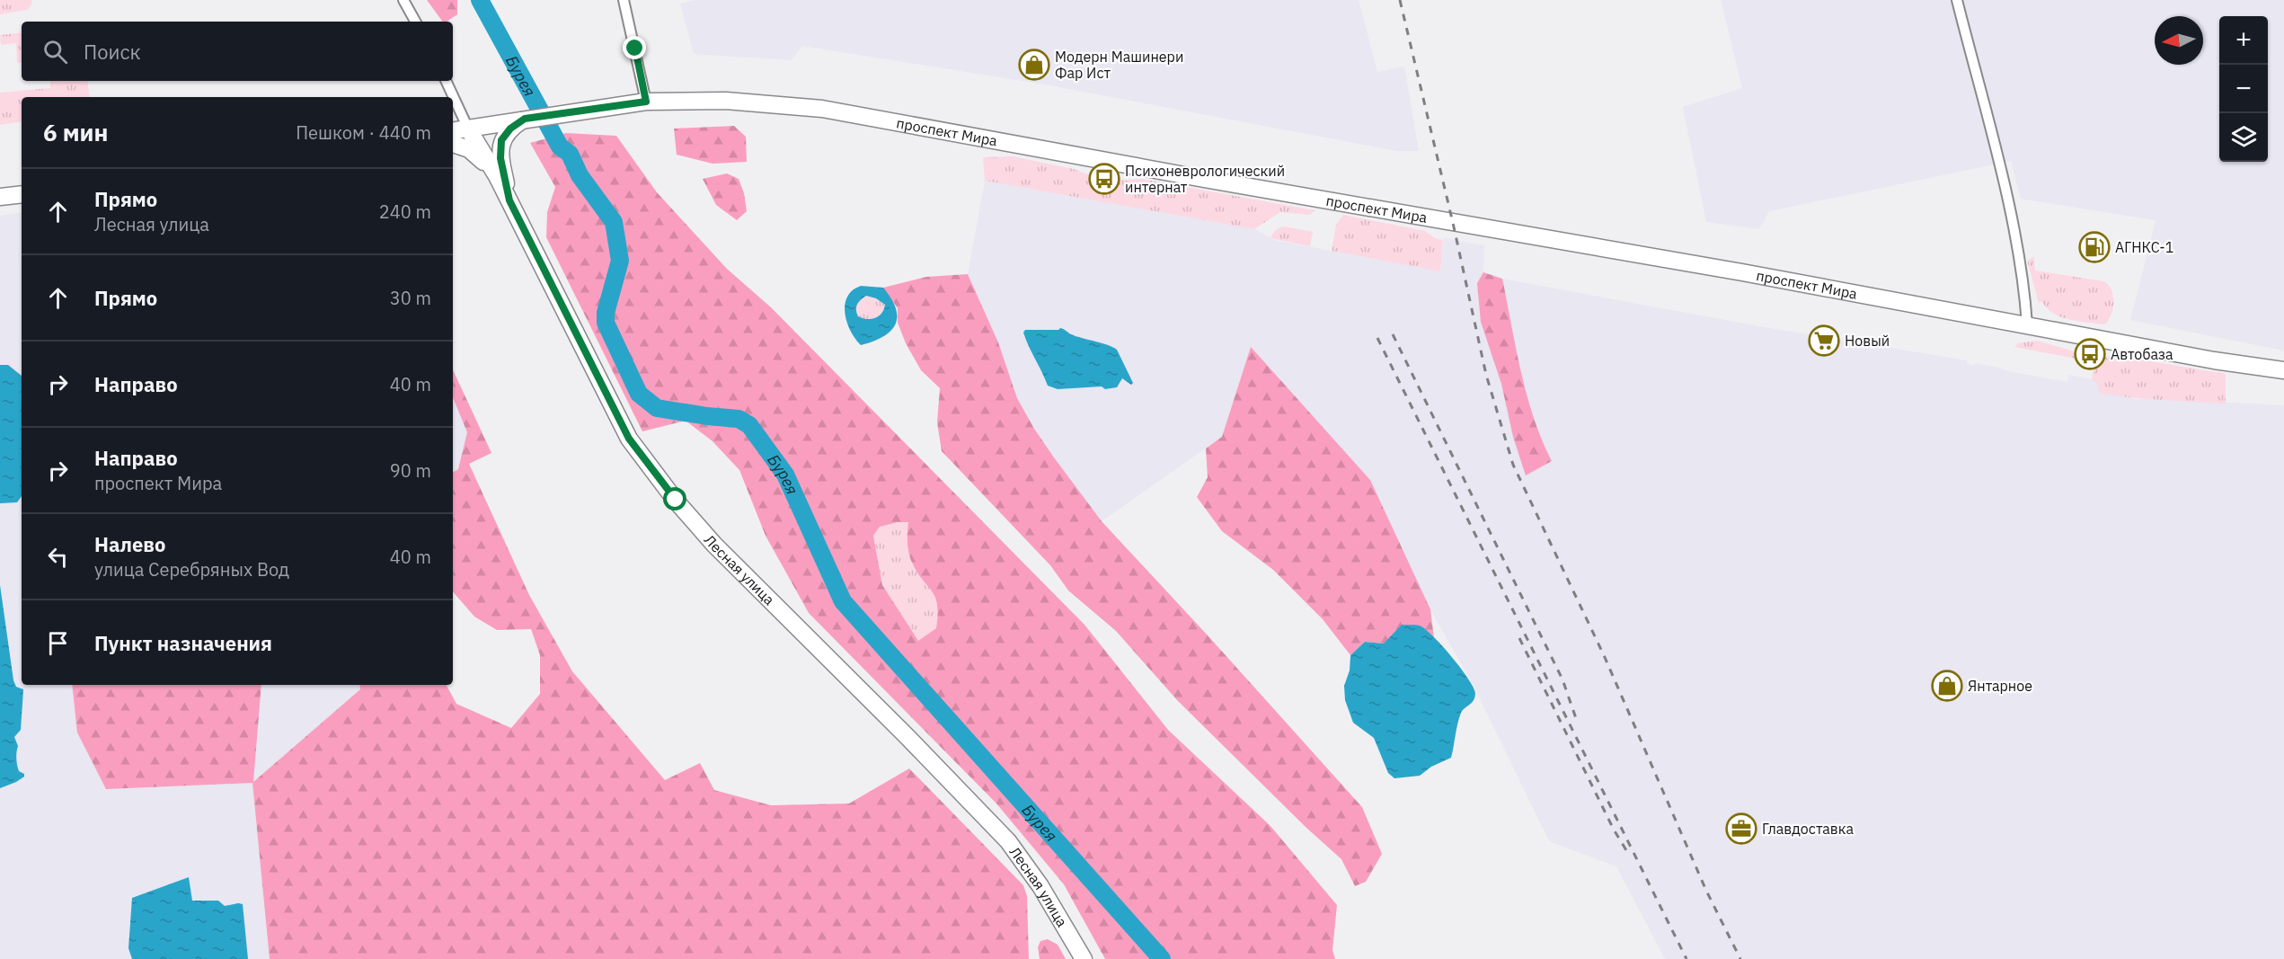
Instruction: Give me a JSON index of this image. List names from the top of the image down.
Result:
{
  "streets": {
    "main road": ["проспект Мира", "Лесная улица"]
  },
  "crossings": [
    ["проспект Мира", "Лесная улица"]
  ],
  "water": ["Бурея"],
  "places": {
    "shop": ["Модерн Машинери Фар Ист", "Янтарное"],
    "bus stop": ["Психоневрологический интернат", "Автобаза"],
    "fuel station": ["АГНКС-1"],
    "supermarket": ["Новый"],
    "office": ["Главдоставка"]
  },
  "north": "left",
  "page": {
    "map_buttons": ["+", "−"],
    "search": "Поиск",
    "heading": ["6 мин", "Пешком · 440 m"],
    "list": [
      ["Прямо", "Лесная улица", "240 m"],
      ["Прямо", "30 m"],
      ["Направо", "40 m"],
      ["Направо", "проспект Мира", "90 m"],
      ["Налево", "улица Серебряных Вод", "40 m"],
      "Пункт назначения"
    ]
  }
}
